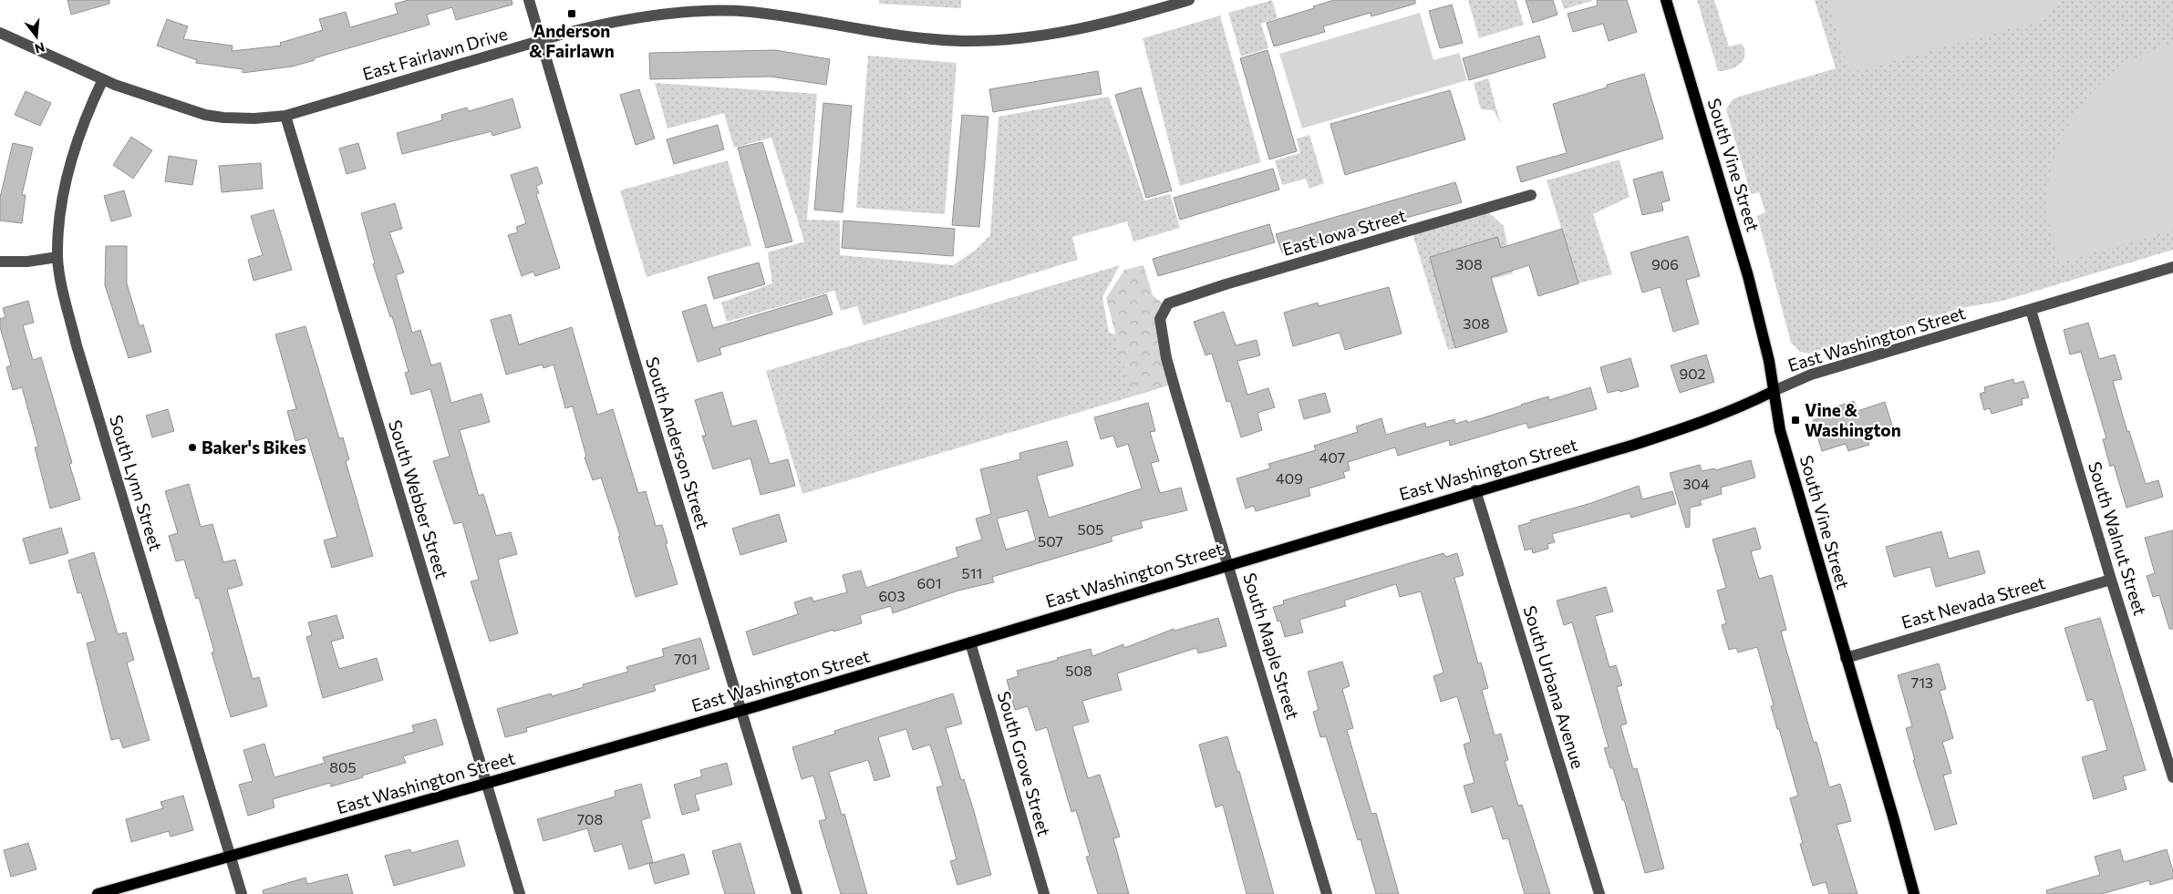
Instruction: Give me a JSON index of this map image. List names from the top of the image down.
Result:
{
  "streets": {
    "main road": ["South Vine Street", "East Washington Street"],
    "street": [
      "East Fairlawn Drive",
      "East Iowa Street",
      "South Anderson Street",
      "South Lynn Street",
      "South Webber Street",
      "South Walnut Street",
      "East Nevada Street",
      "South Maple Street",
      "South Urbana Avenue",
      "South Grove Street"
    ]
  },
  "crossings": [
    ["East Fairlawn Drive", "South Anderson Street"],
    ["East Fairlawn Drive", "South Lynn Street"],
    ["East Fairlawn Drive", "South Webber Street"],
    ["South Vine Street", "East Washington Street"],
    ["South Vine Street", "East Nevada Street"],
    ["East Iowa Street", "South Maple Street"],
    ["East Washington Street", "South Anderson Street"],
    ["East Washington Street", "South Lynn Street"],
    ["East Washington Street", "South Webber Street"],
    ["East Washington Street", "South Walnut Street"],
    ["East Washington Street", "South Maple Street"],
    ["East Washington Street", "South Urbana Avenue"],
    ["East Washington Street", "South Grove Street"],
    ["South Walnut Street", "East Nevada Street"]
  ],
  "places": {
    "transit": ["Anderson & Fairlawn", "Vine & Washington"],
    "other": ["Baker's Bikes"]
  },
  "house_numbers": [
    "308",
    "906",
    "308",
    "902",
    "407",
    "409",
    "304",
    "505",
    "507",
    "511",
    "601",
    "603",
    "701",
    "508",
    "713",
    "805",
    "708"
  ],
  "north": "bottom"
}
